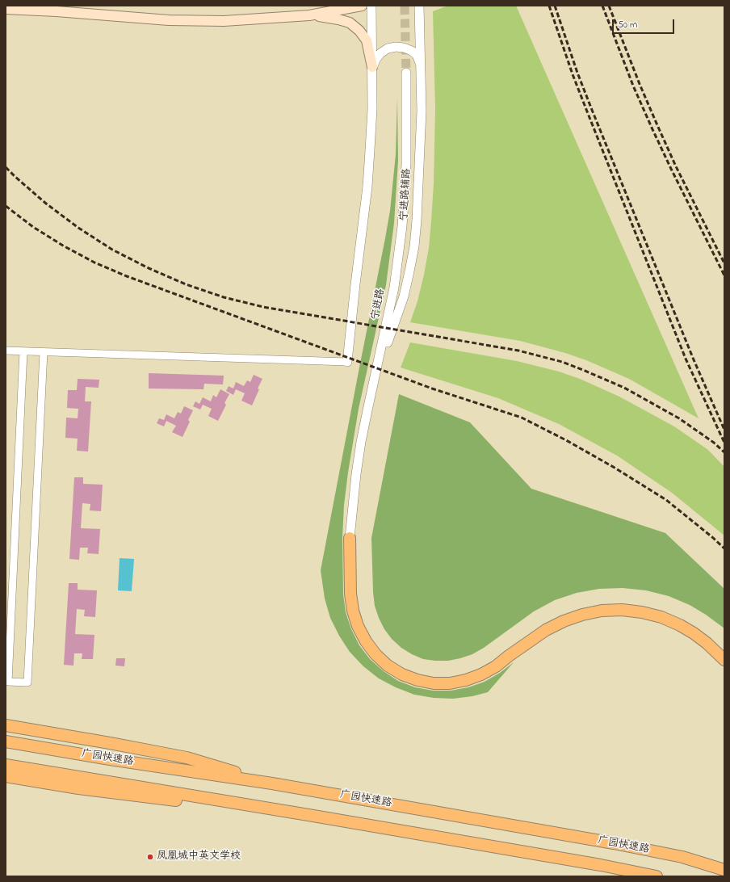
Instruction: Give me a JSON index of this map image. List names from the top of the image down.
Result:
{
  "streets": {
    "highway": ["广园快速路"],
    "street": ["宁进路辅路", "宁进路"]
  },
  "crossings": [
    ["宁进路辅路", "宁进路"]
  ],
  "places": ["凤凰城中英文学校"],
  "scale_bar": "50 m"
}
